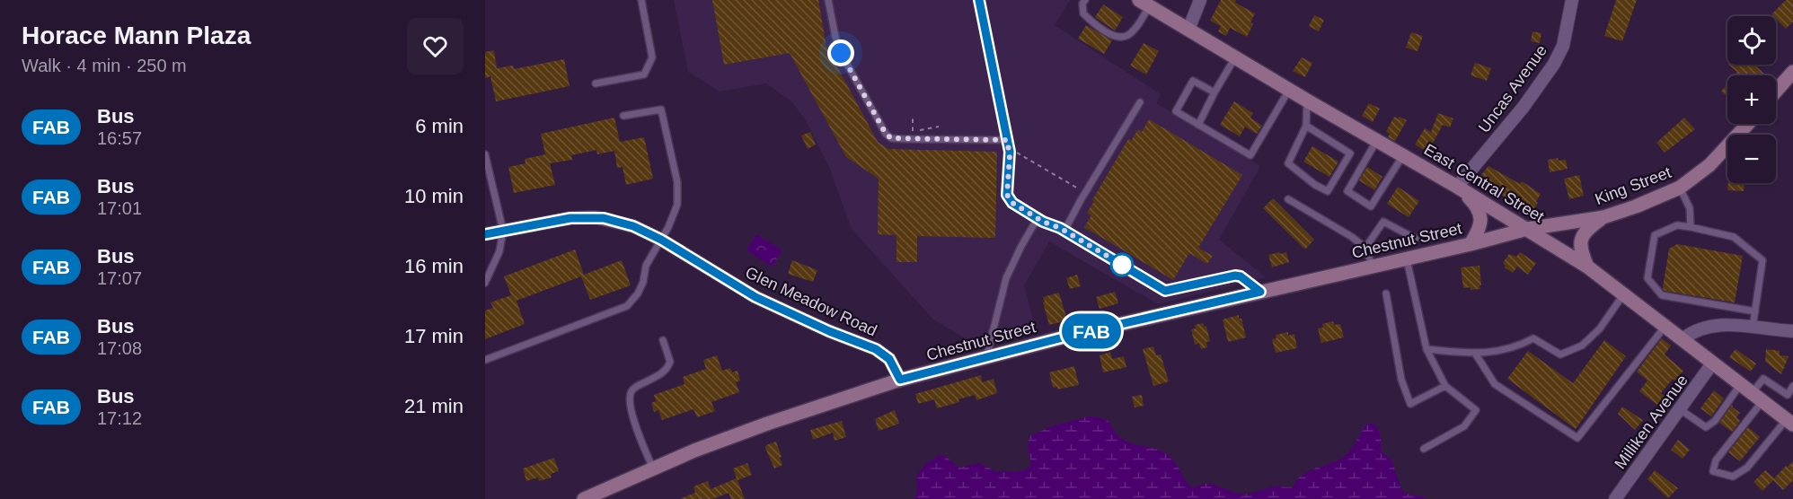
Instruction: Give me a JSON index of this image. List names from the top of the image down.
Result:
{
  "streets": {
    "main road": ["East Central Street", "King Street", "Chestnut Street"],
    "street": ["Uncas Avenue", "Glen Meadow Road", "Milliken Avenue"]
  },
  "crossings": [
    ["Uncas Avenue", "East Central Street"],
    ["East Central Street", "King Street"],
    ["East Central Street", "Chestnut Street"],
    ["East Central Street", "Milliken Avenue"],
    ["King Street", "Chestnut Street"],
    ["Chestnut Street", "Glen Meadow Road"]
  ],
  "lines": ["bus line FAB"],
  "page": {
    "heading": ["Horace Mann Plaza", "Walk · 4 min · 250 m"],
    "on_map": "FAB",
    "map_buttons": ["+", "−"],
    "list": [
      {
        "mark": "FAB",
        "name": "Bus",
        "note": "16:57",
        "value": "6 min"
      },
      {
        "mark": "FAB",
        "name": "Bus",
        "note": "17:01",
        "value": "10 min"
      },
      {
        "mark": "FAB",
        "name": "Bus",
        "note": "17:07",
        "value": "16 min"
      },
      {
        "mark": "FAB",
        "name": "Bus",
        "note": "17:08",
        "value": "17 min"
      },
      {
        "mark": "FAB",
        "name": "Bus",
        "note": "17:12",
        "value": "21 min"
      }
    ]
  }
}
